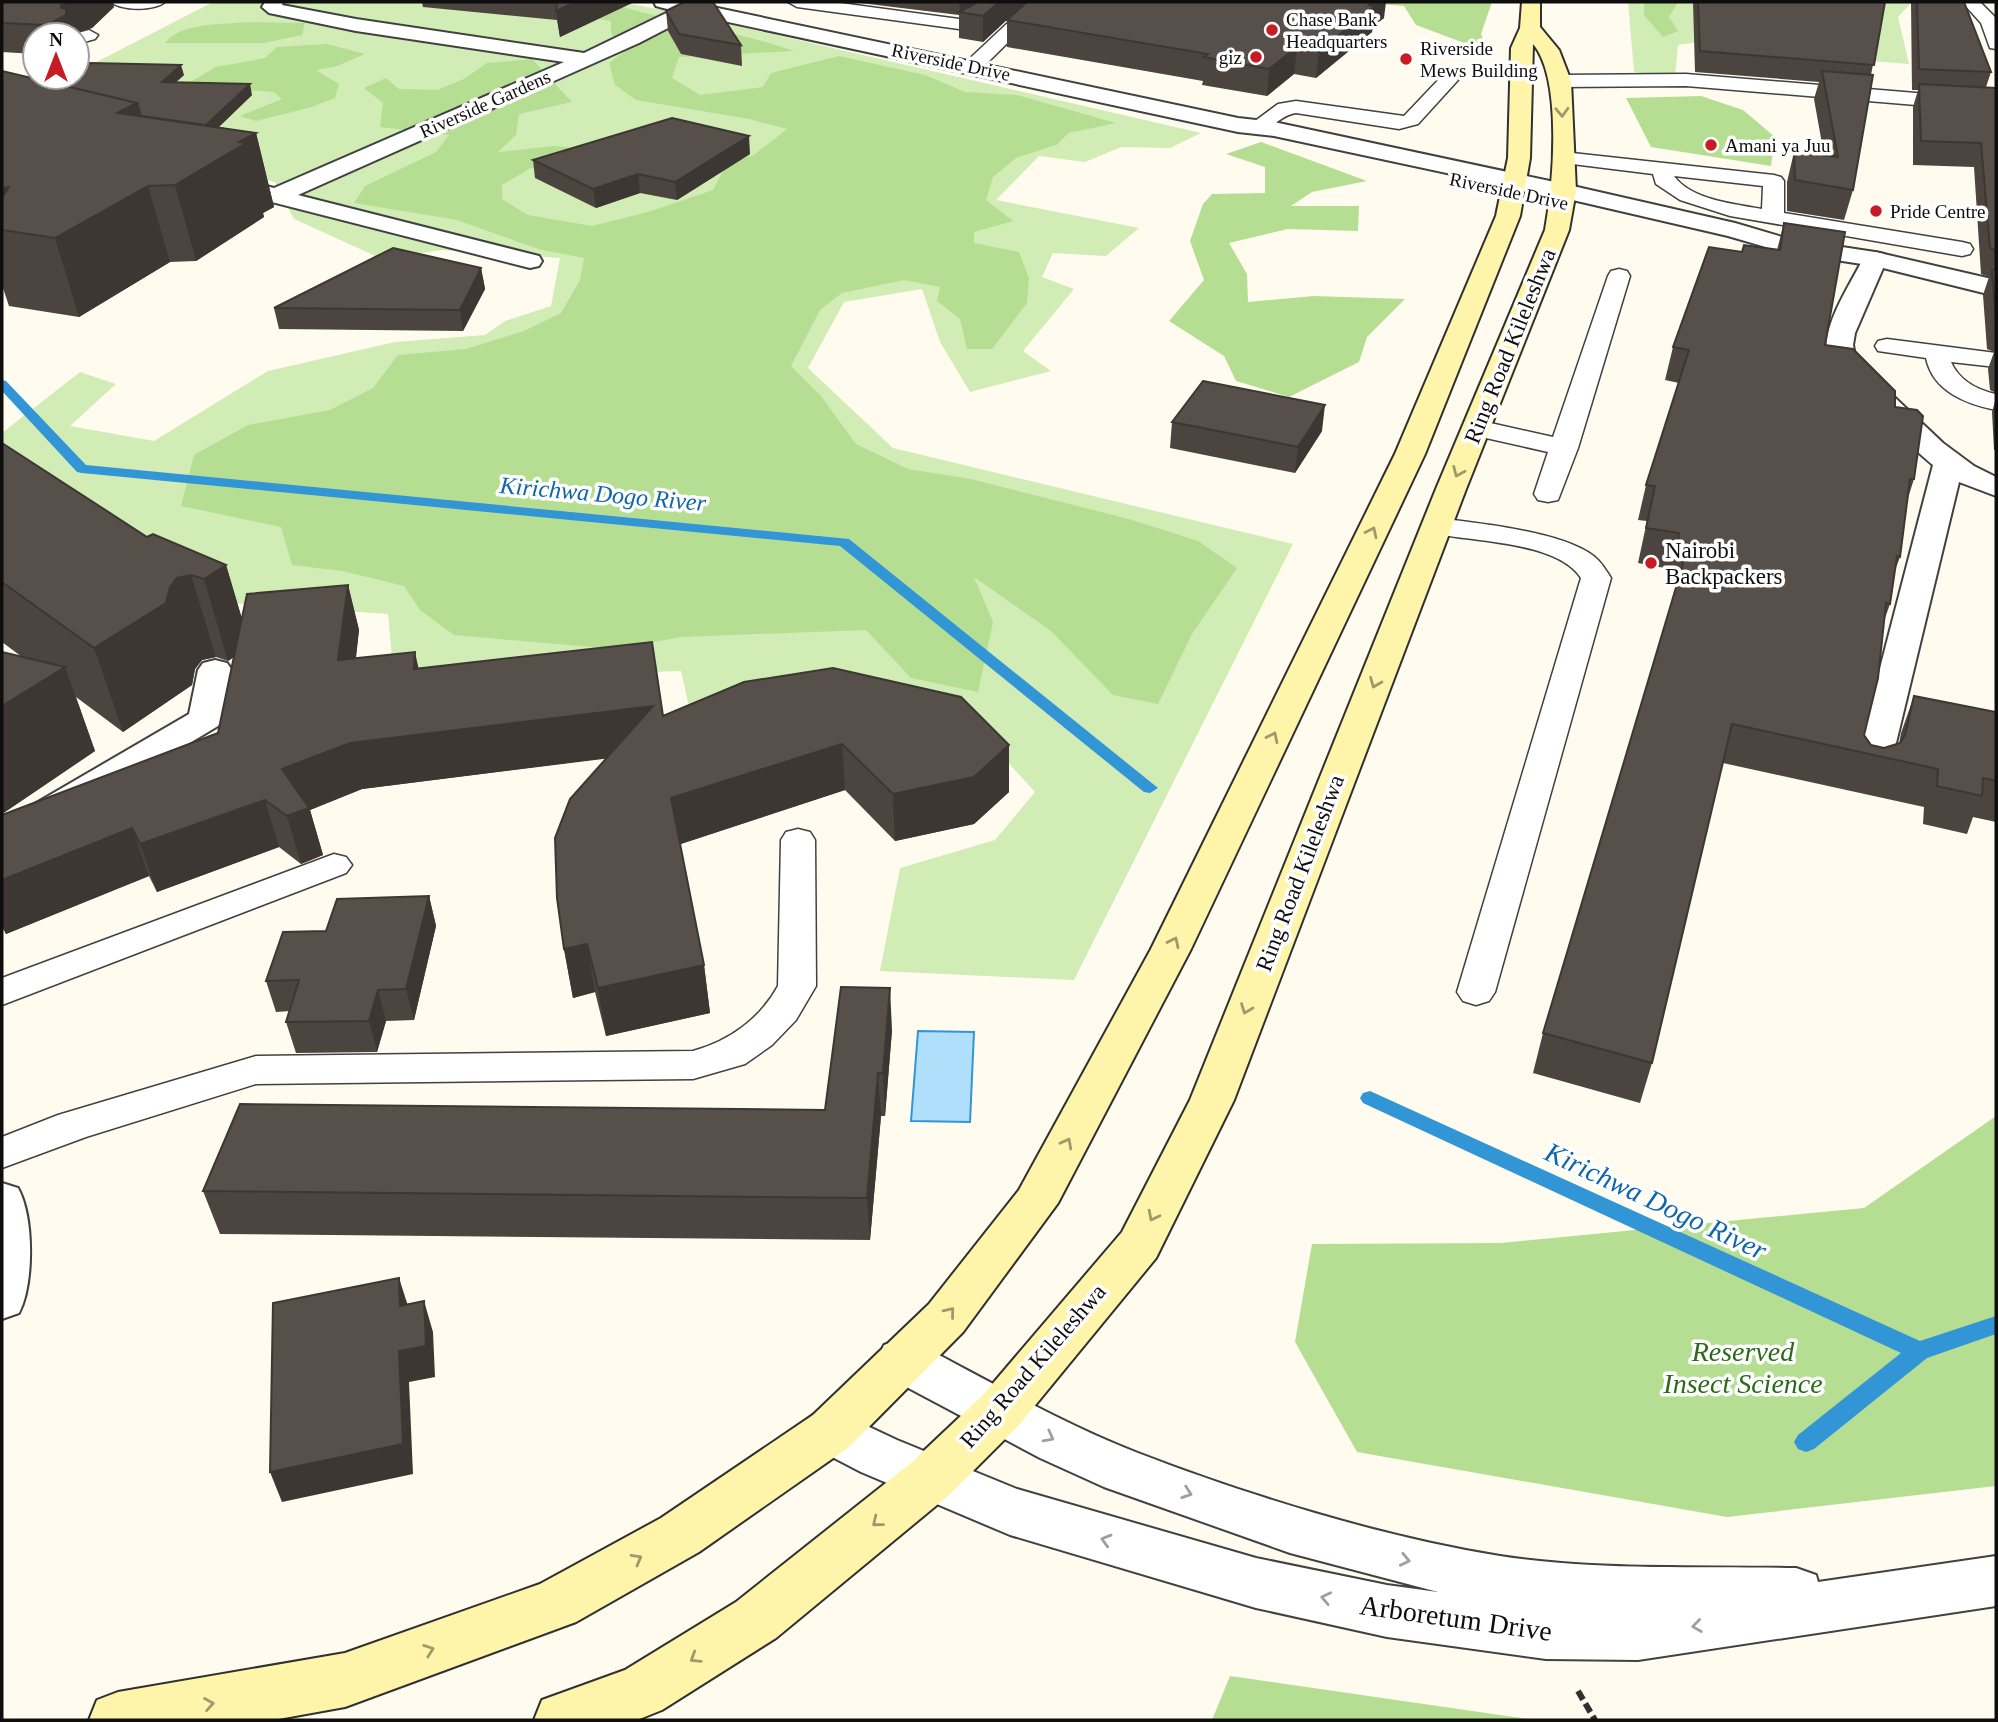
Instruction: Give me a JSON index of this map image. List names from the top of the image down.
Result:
{
  "streets": {
    "main road": ["Ring Road Kileleshwa"],
    "street": ["Riverside Drive", "Riverside Gardens", "Arboretum Drive"]
  },
  "crossings": [
    ["Riverside Drive", "Riverside Gardens"],
    ["Riverside Drive", "Ring Road Kileleshwa"],
    ["Ring Road Kileleshwa", "Arboretum Drive"]
  ],
  "water": ["Kirichwa Dogo River"],
  "parks": ["Reserved Insect Science"],
  "places": [
    "Chase Bank Headquarters",
    "giz",
    "Riverside Mews Building",
    "Amani ya Juu",
    "Pride Centre",
    "Nairobi Backpackers"
  ],
  "north": "top"
}
